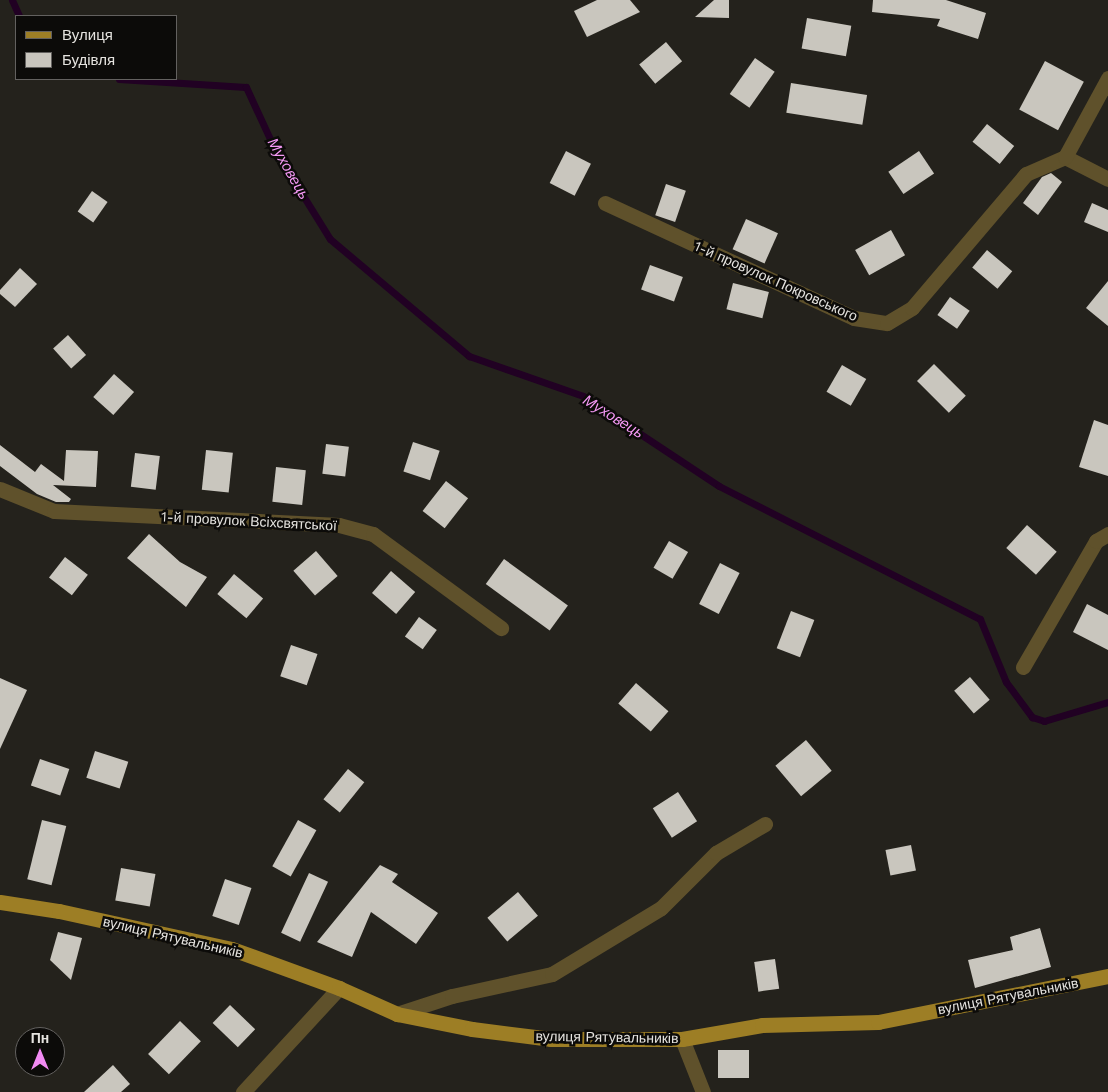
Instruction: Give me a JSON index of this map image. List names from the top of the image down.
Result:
{
  "streets": {
    "main road": ["вулиця Рятувальників"],
    "street": ["1-й провулок Покровського", "1-й провулок Всіхсвятської"]
  },
  "water": ["Муховець"],
  "legend": ["Вулиця", "Будівля"],
  "north": "top"
}
